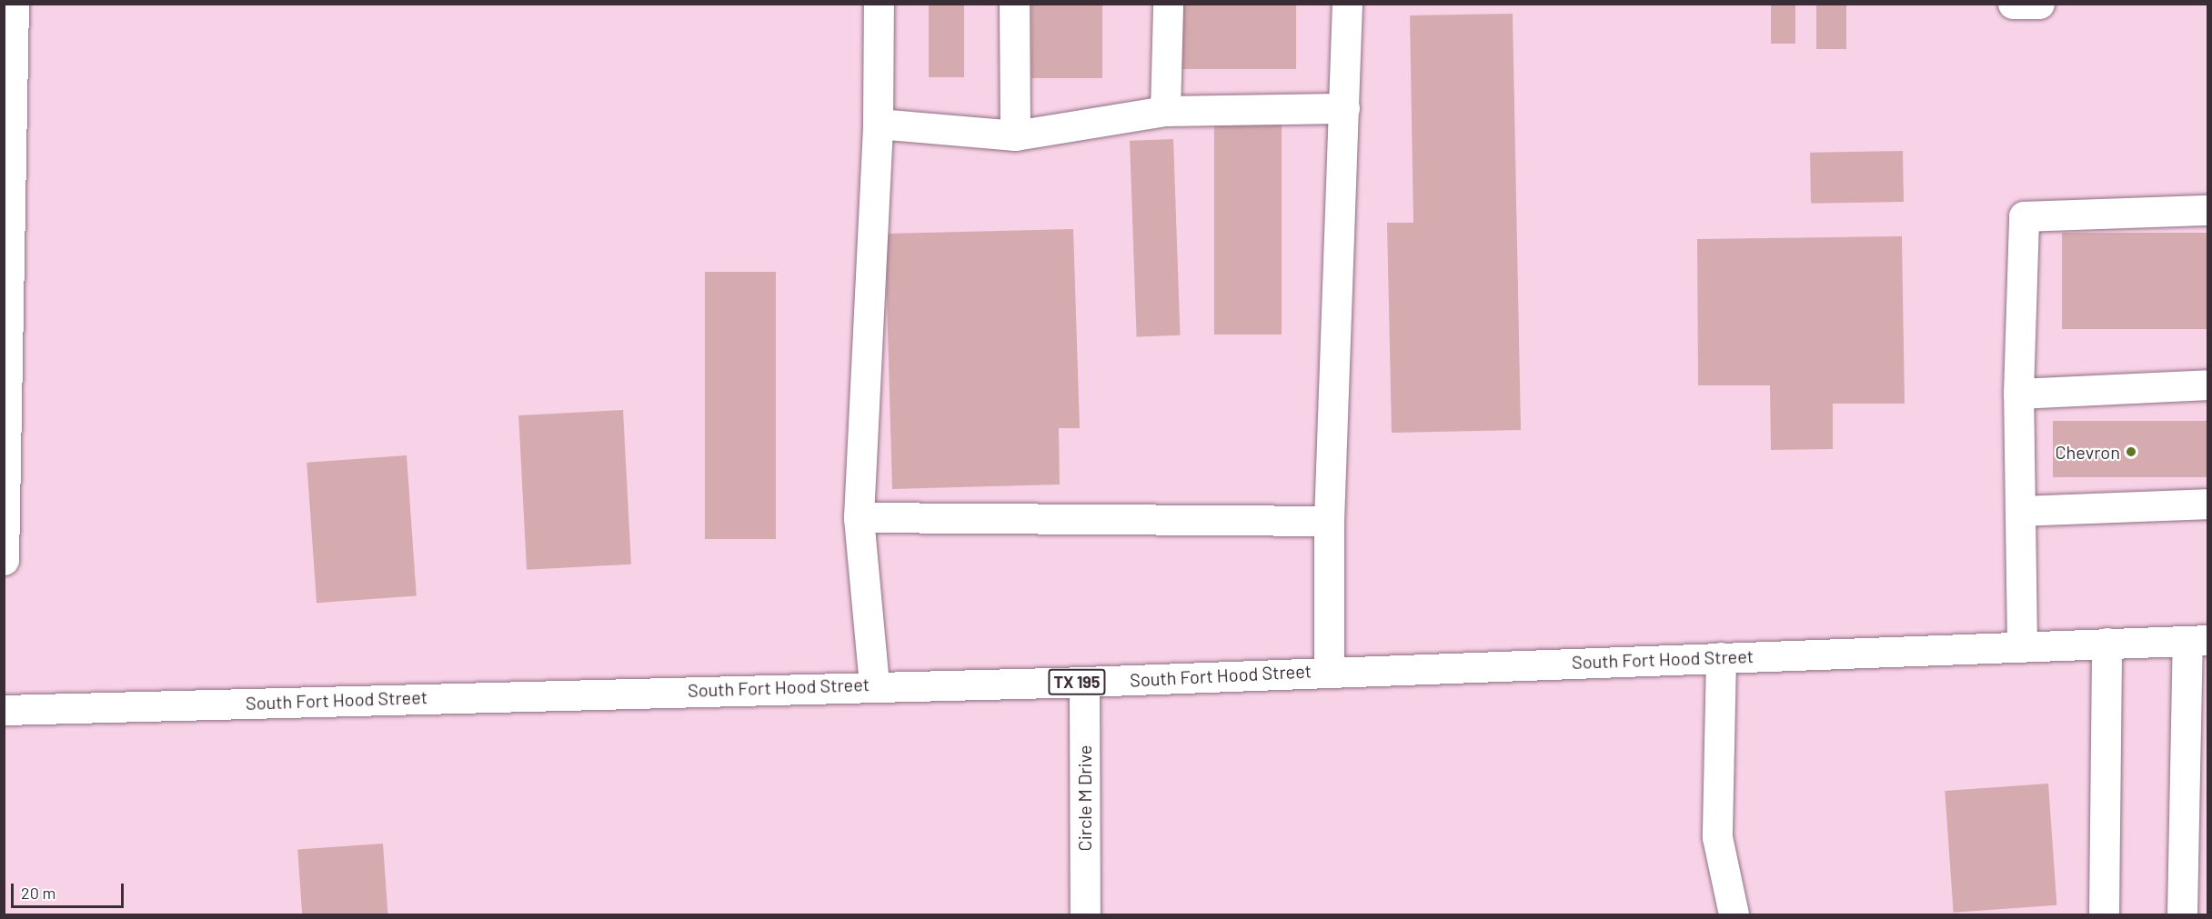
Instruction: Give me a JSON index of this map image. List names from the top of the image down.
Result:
{
  "streets": {
    "main road": ["South Fort Hood Street", "TX 195", "Circle M Drive"]
  },
  "crossings": [
    ["South Fort Hood Street", "Circle M Drive"]
  ],
  "places": ["Chevron"],
  "scale_bar": "20 m"
}
